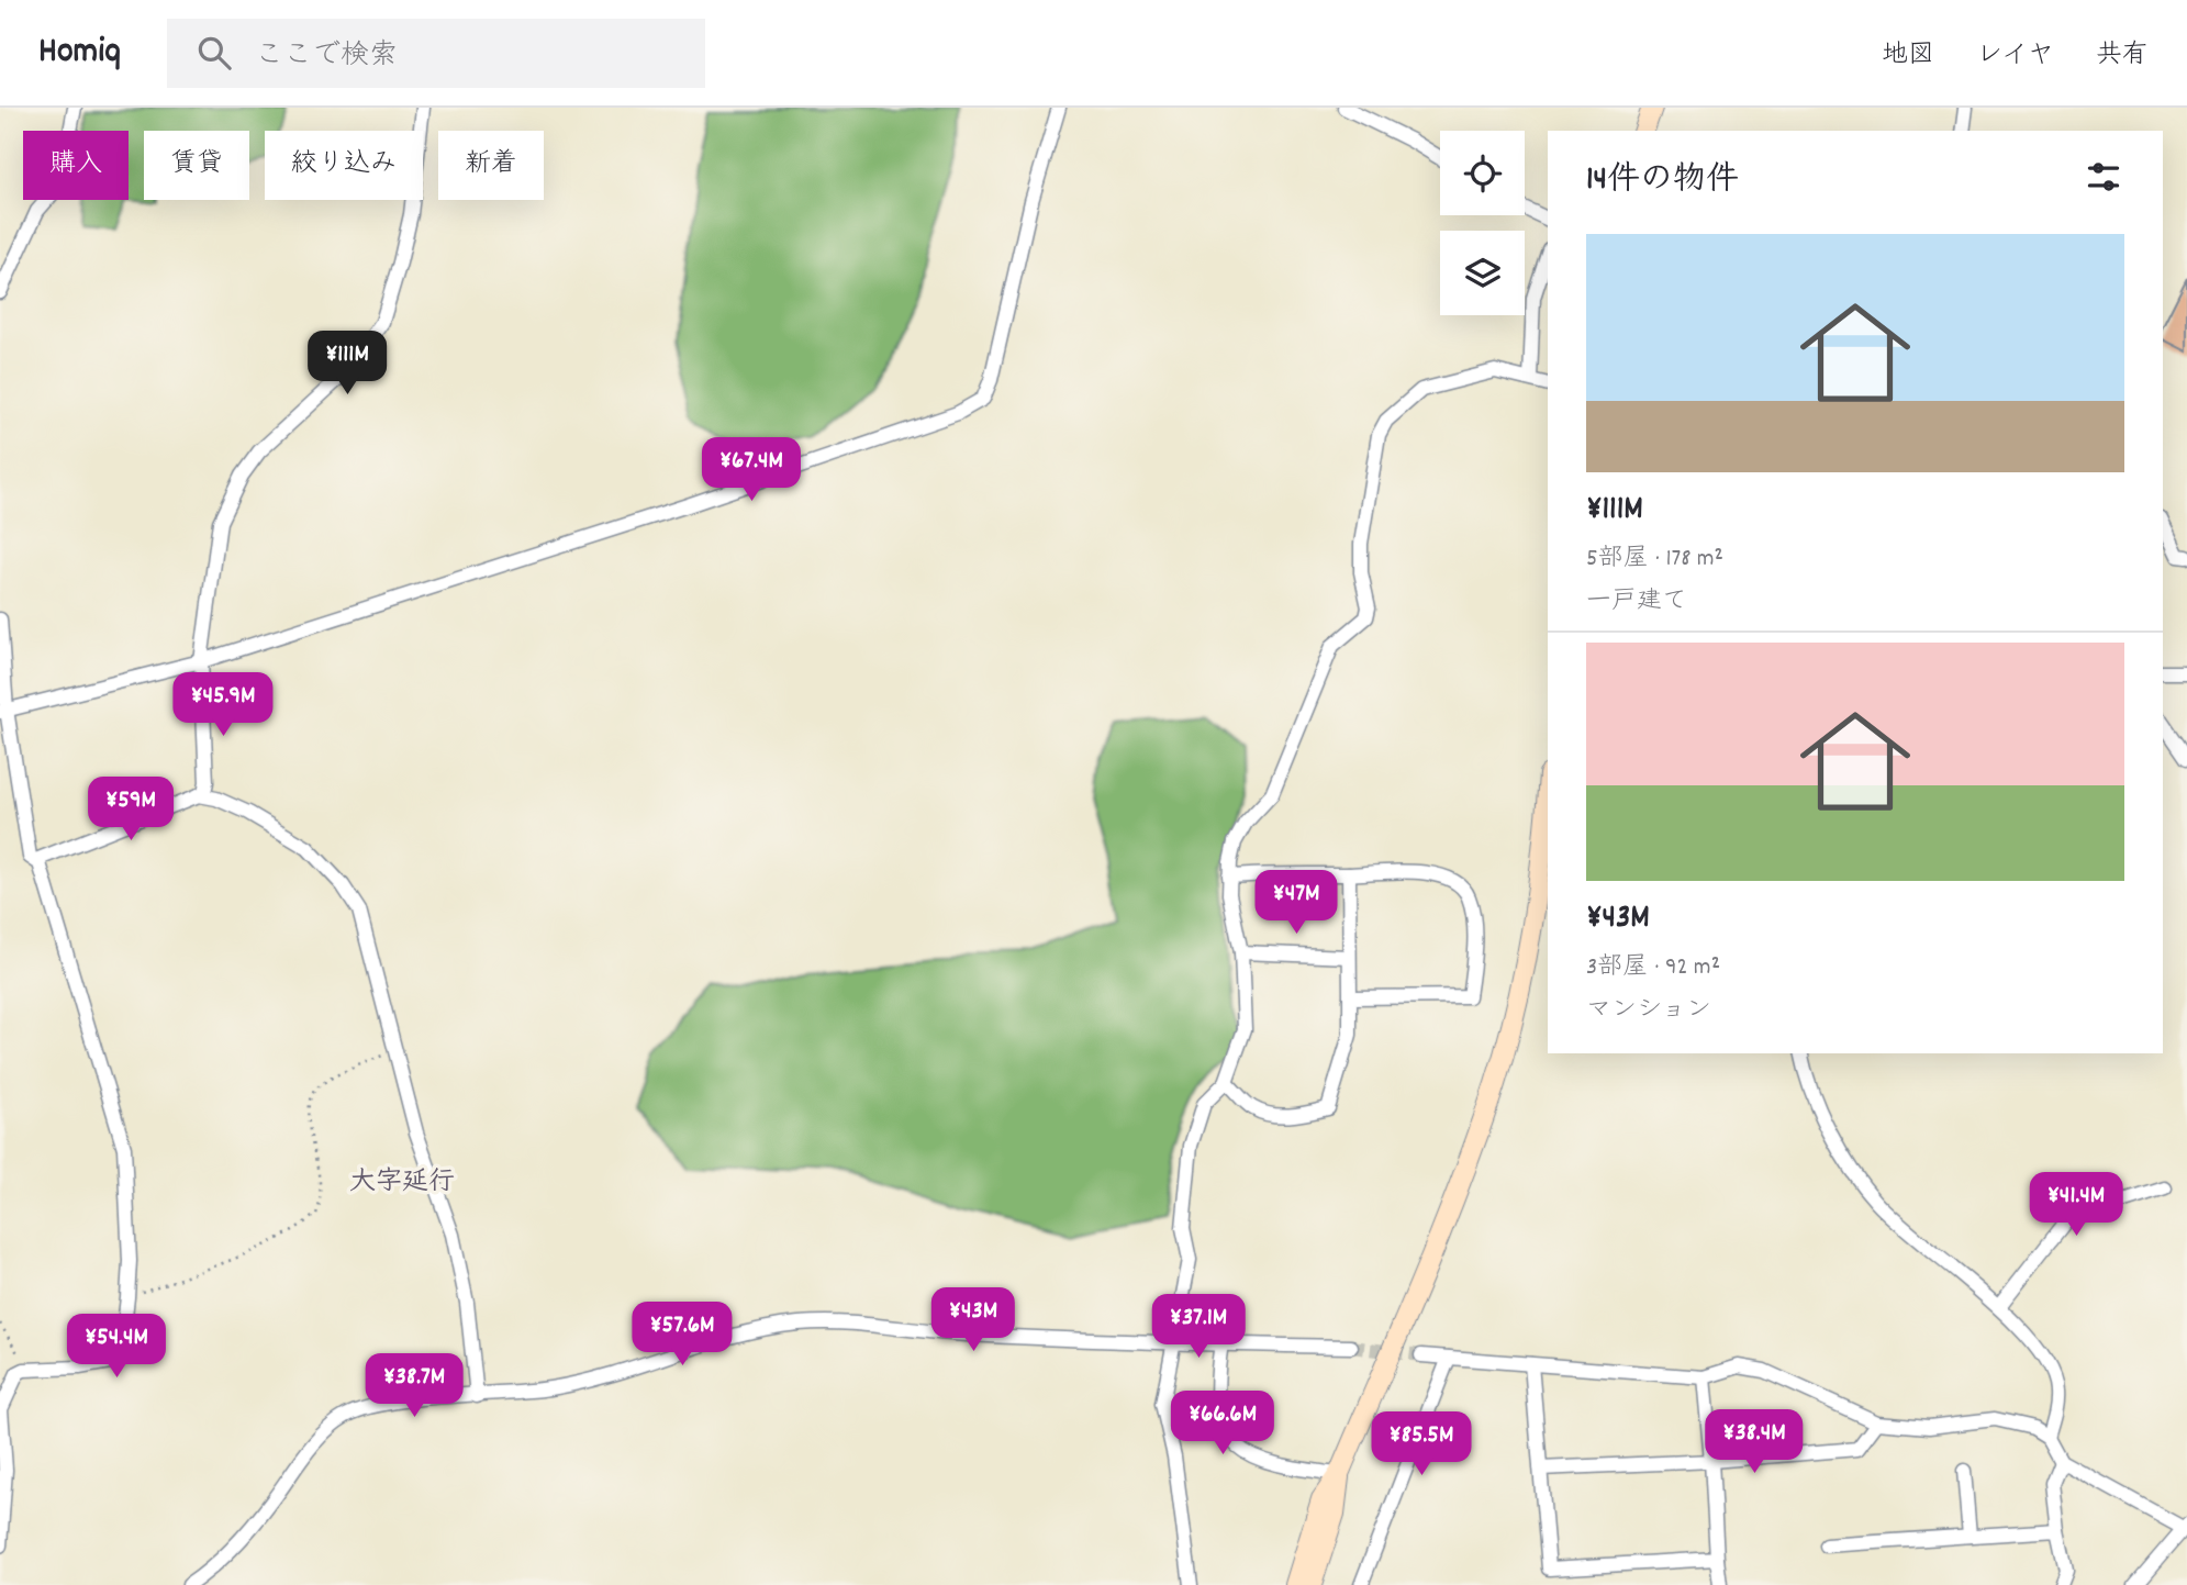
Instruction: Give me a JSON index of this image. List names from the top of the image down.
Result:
{
  "districts": ["大字延行"],
  "page": {
    "header": "Homiq",
    "search": "ここで検索",
    "nav": ["地図", "レイヤ", "共有"],
    "chip": [
      "購入",
      "賃貸",
      "絞り込み",
      "新着"
    ],
    "heading": "14件の物件",
    "list": [
      {
        "name": "¥111M",
        "note": "5部屋 · 178 m² · 一戸建て"
      },
      {
        "name": "¥43M",
        "note": "3部屋 · 92 m² · マンション"
      }
    ],
    "price": [
      "¥111M",
      "¥67.4M",
      "¥45.9M",
      "¥59M",
      "¥47M",
      "¥41.4M",
      "¥43M",
      "¥37.1M",
      "¥57.6M",
      "¥54.4M",
      "¥38.7M",
      "¥66.6M",
      "¥38.4M",
      "¥85.5M"
    ]
  }
}
